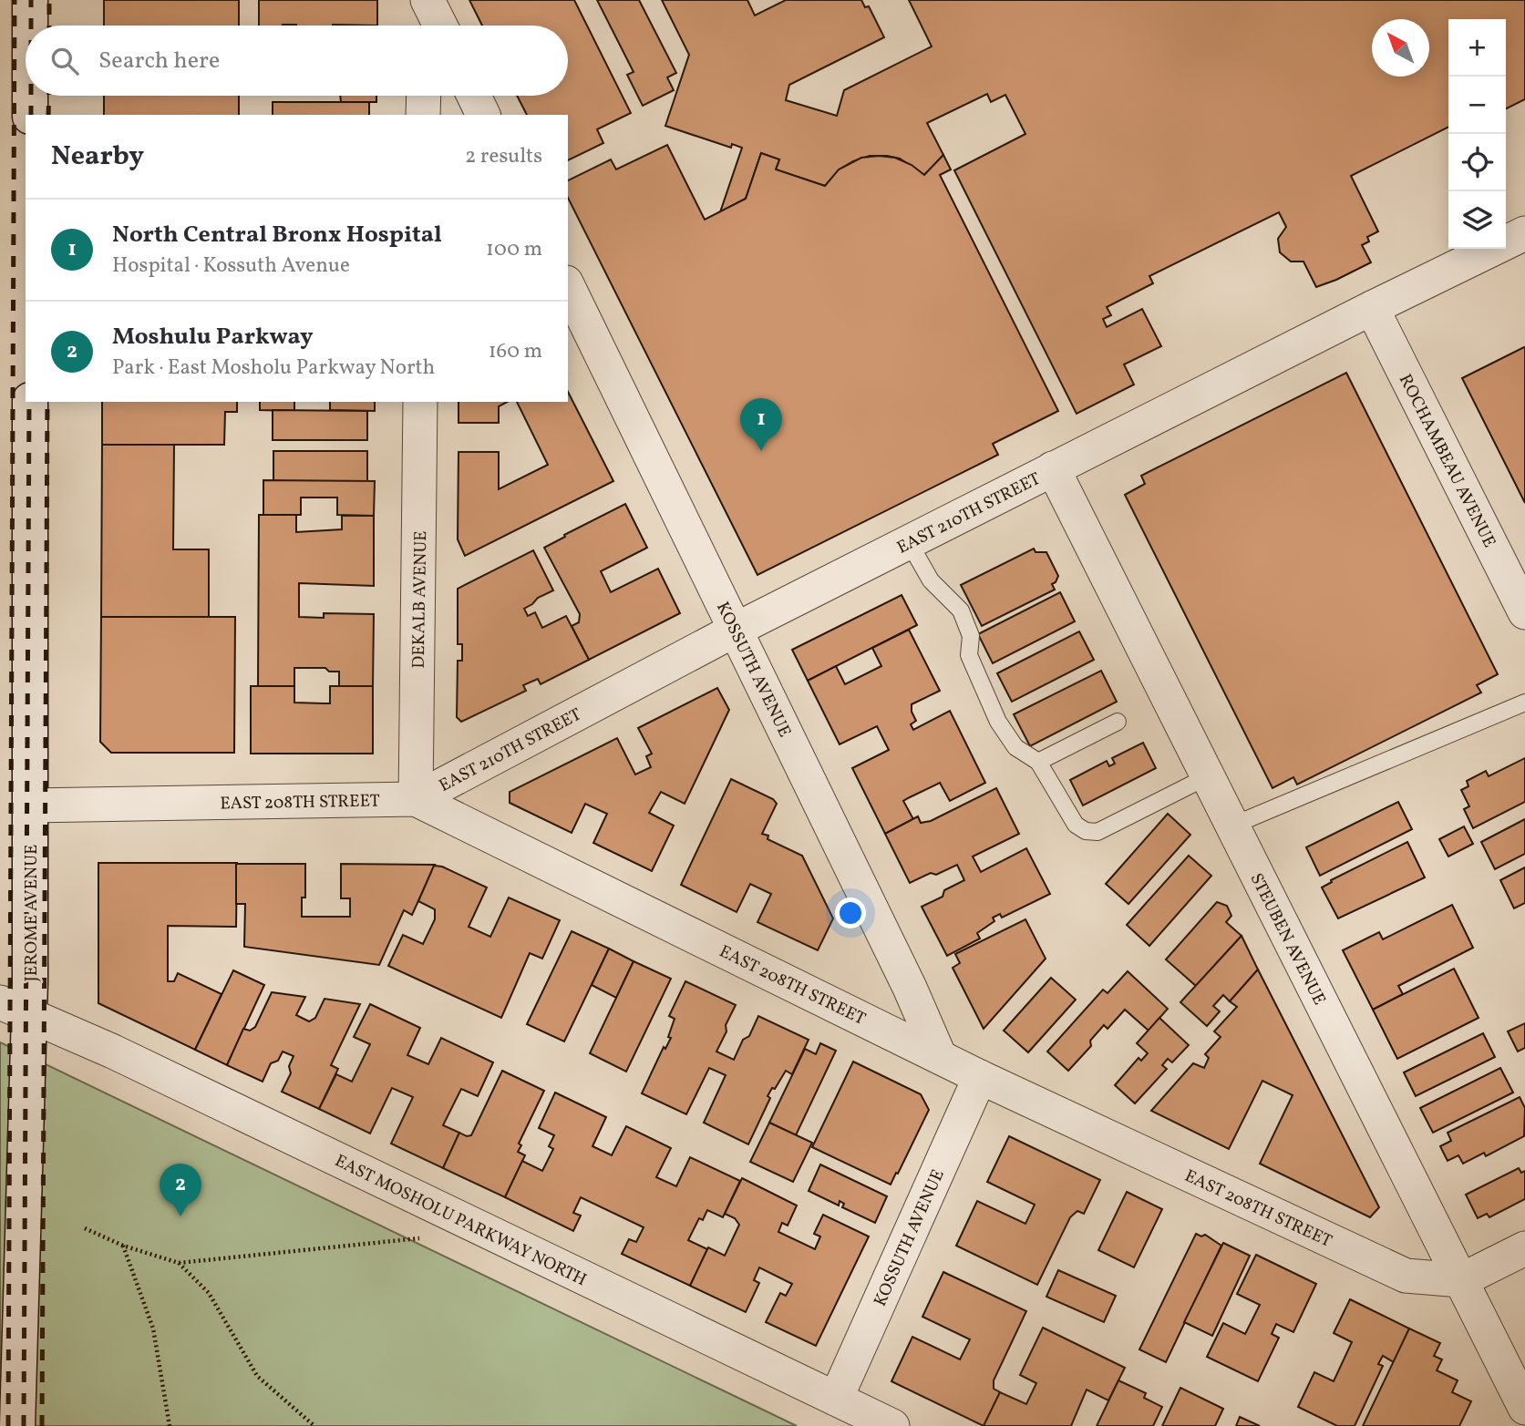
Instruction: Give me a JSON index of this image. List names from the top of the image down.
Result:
{
  "streets": {
    "main road": ["JEROME AVENUE"],
    "street": [
      "ROCHAMBEAU AVENUE",
      "EAST 210TH STREET",
      "DEKALB AVENUE",
      "KOSSUTH AVENUE",
      "EAST 208TH STREET",
      "STEUBEN AVENUE",
      "EAST MOSHOLU PARKWAY NORTH"
    ]
  },
  "crossings": [
    ["ROCHAMBEAU AVENUE", "EAST 210TH STREET"],
    ["EAST 210TH STREET", "DEKALB AVENUE"],
    ["EAST 210TH STREET", "KOSSUTH AVENUE"],
    ["EAST 210TH STREET", "EAST 208TH STREET"],
    ["EAST 210TH STREET", "STEUBEN AVENUE"],
    ["DEKALB AVENUE", "EAST 208TH STREET"],
    ["KOSSUTH AVENUE", "EAST 208TH STREET"],
    ["KOSSUTH AVENUE", "EAST MOSHOLU PARKWAY NORTH"],
    ["EAST 208TH STREET", "JEROME AVENUE"],
    ["EAST 208TH STREET", "STEUBEN AVENUE"],
    ["JEROME AVENUE", "EAST MOSHOLU PARKWAY NORTH"]
  ],
  "north": "top left",
  "page": {
    "map_buttons": ["+", "−"],
    "search": "Search here",
    "heading": ["Nearby", "2 results"],
    "list": [
      {
        "mark": "1",
        "name": "North Central Bronx Hospital",
        "note": "Hospital · Kossuth Avenue",
        "value": "100 m"
      },
      {
        "mark": "2",
        "name": "Moshulu Parkway",
        "note": "Park · East Mosholu Parkway North",
        "value": "160 m"
      }
    ],
    "pins": ["1", "2"]
  }
}
